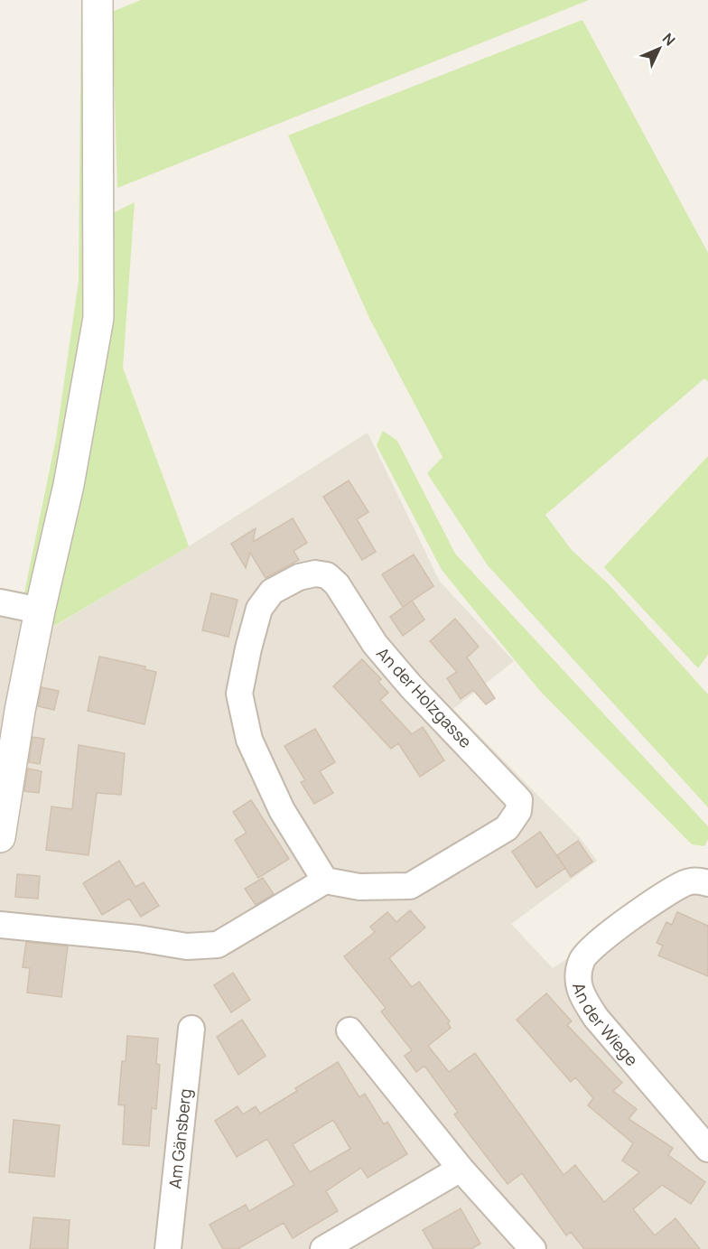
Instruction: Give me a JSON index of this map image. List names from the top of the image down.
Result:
{
  "streets": {
    "street": ["An der Holzgasse", "An der Wiege", "Am Gänsberg"]
  },
  "north": "top right"
}
